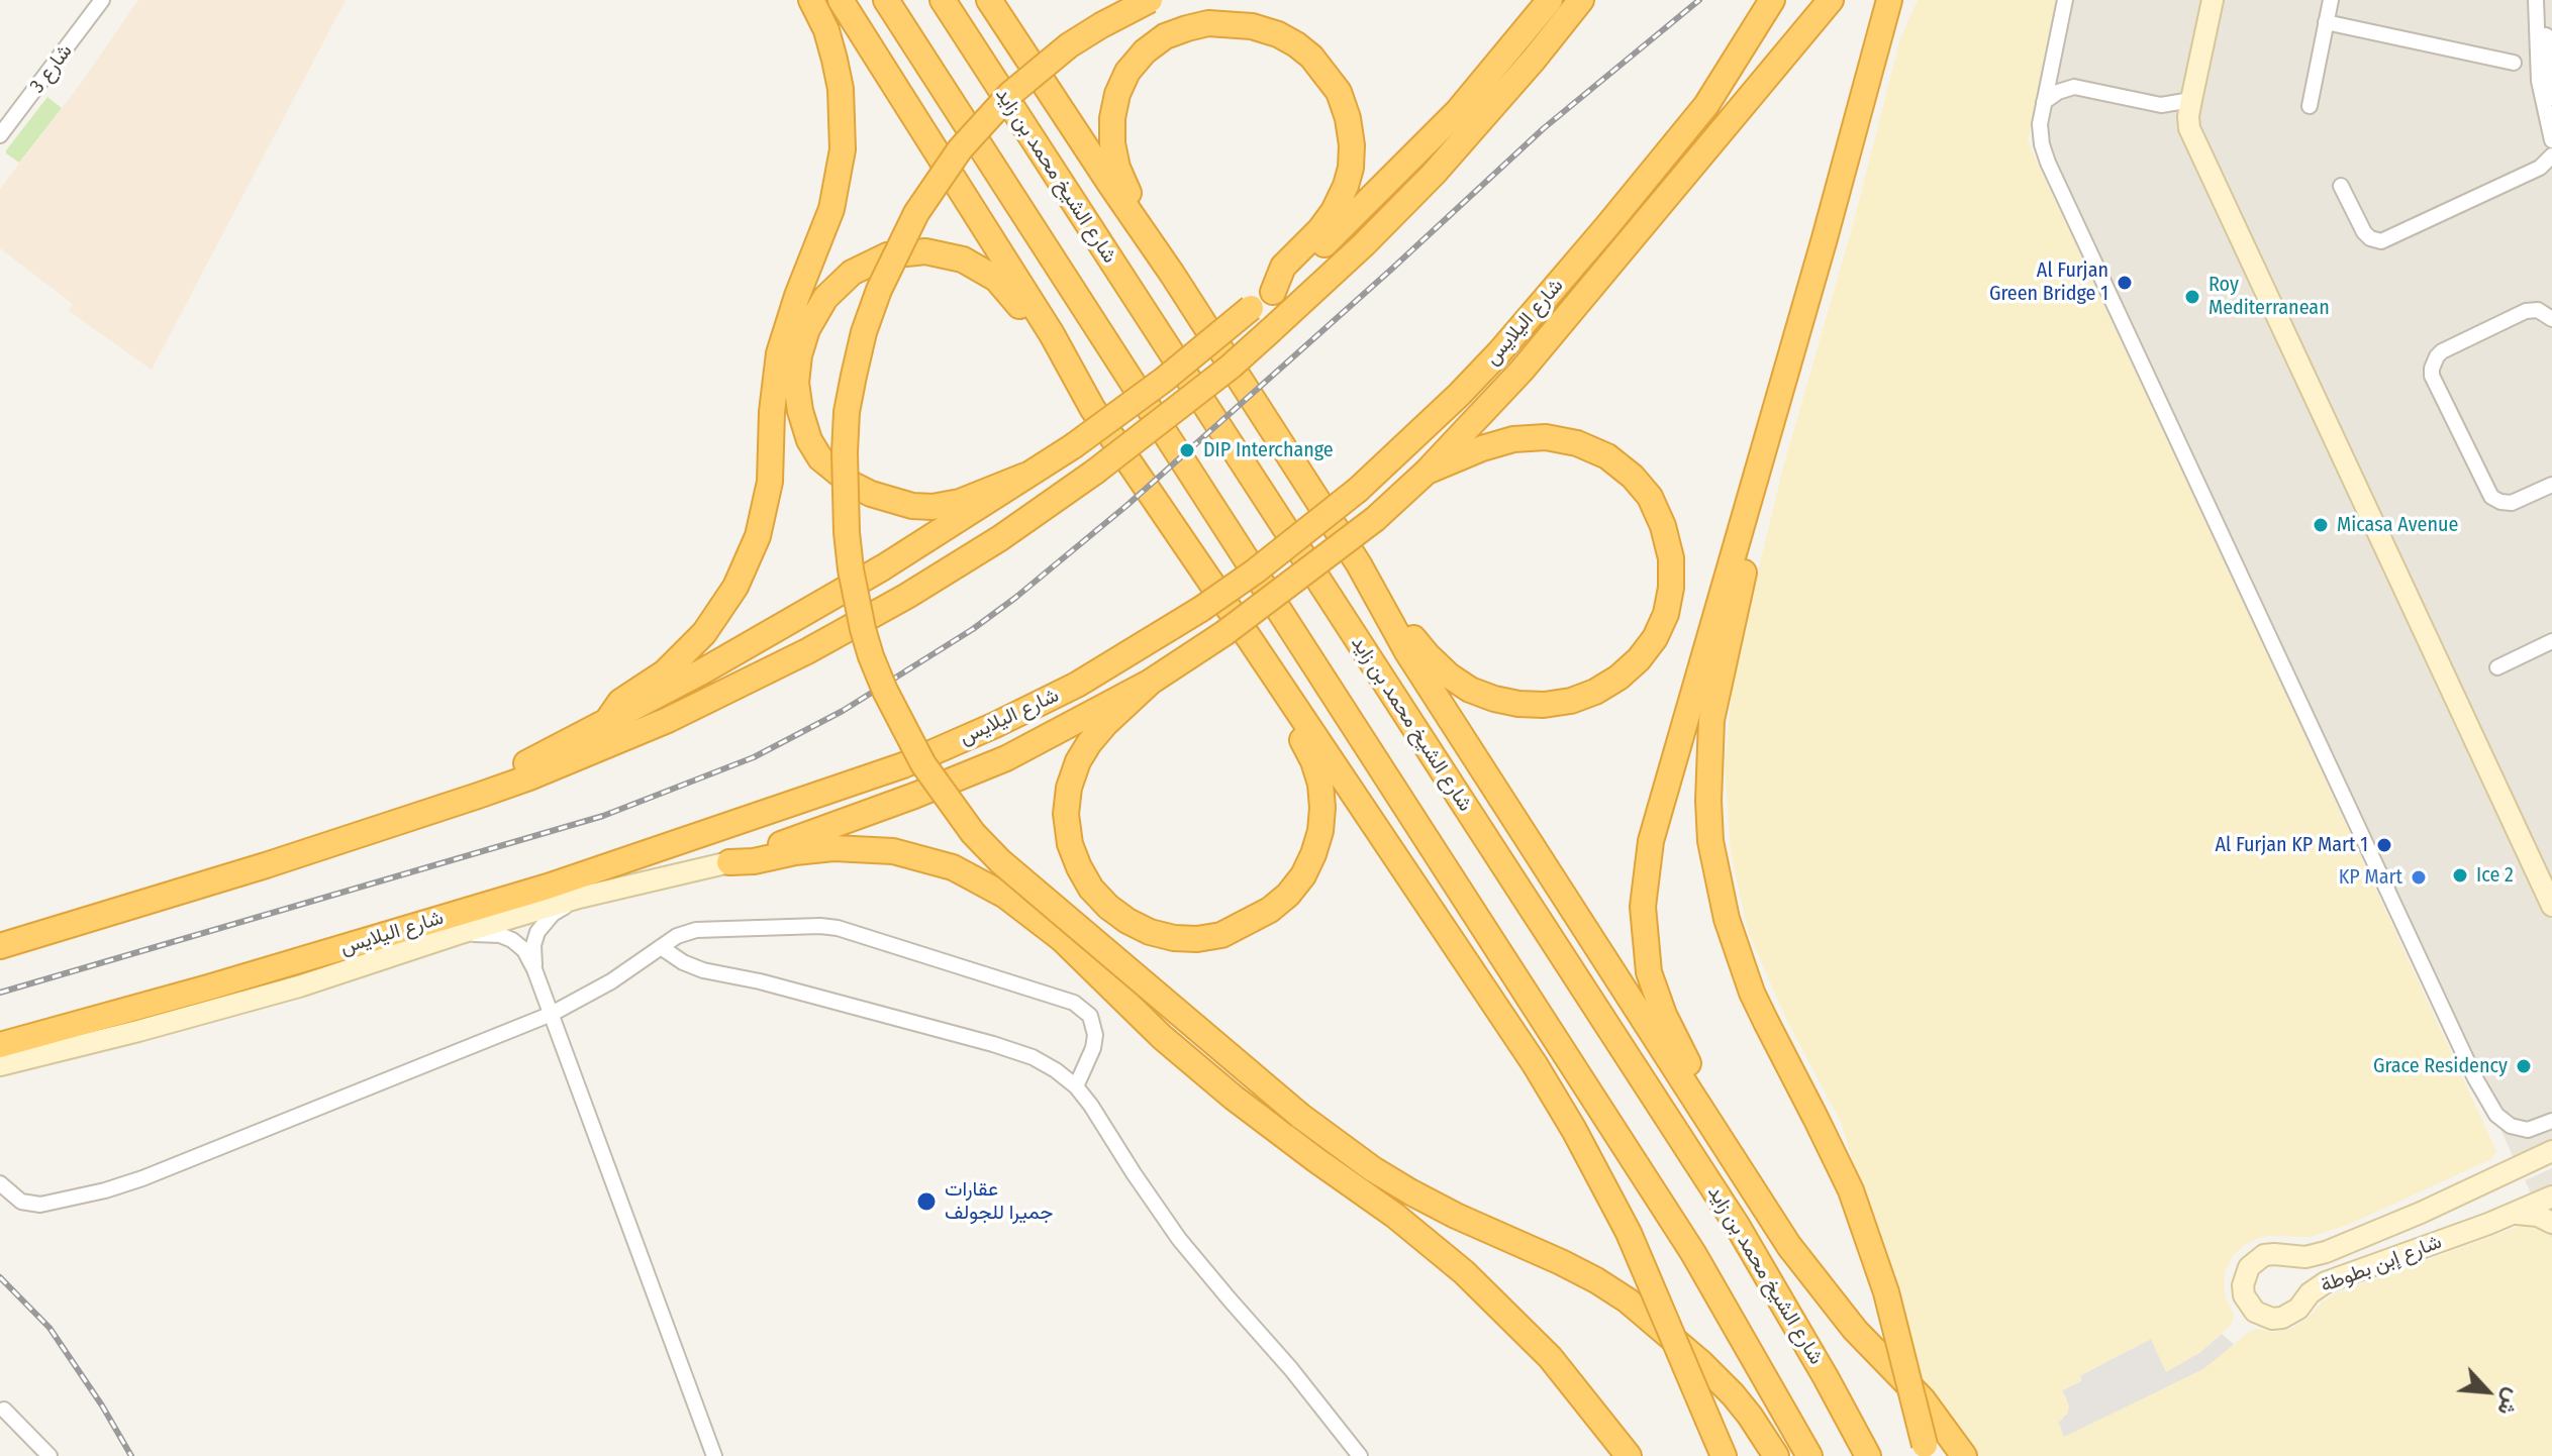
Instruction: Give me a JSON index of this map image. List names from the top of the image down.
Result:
{
  "streets": {
    "highway": ["شارع الشيخ محمد بن زايد", "شارع اليلايس"],
    "street": ["شارع 3", "شارع إبن بطوطة"]
  },
  "places": [
    "Al Furjan Green Bridge 1",
    "Roy Mediterranean",
    "DIP Interchange",
    "Micasa Avenue",
    "Al Furjan KP Mart 1",
    "Ice 2",
    "KP Mart",
    "Grace Residency",
    "عقارات جميرا للجولف"
  ],
  "north": "bottom right"
}
